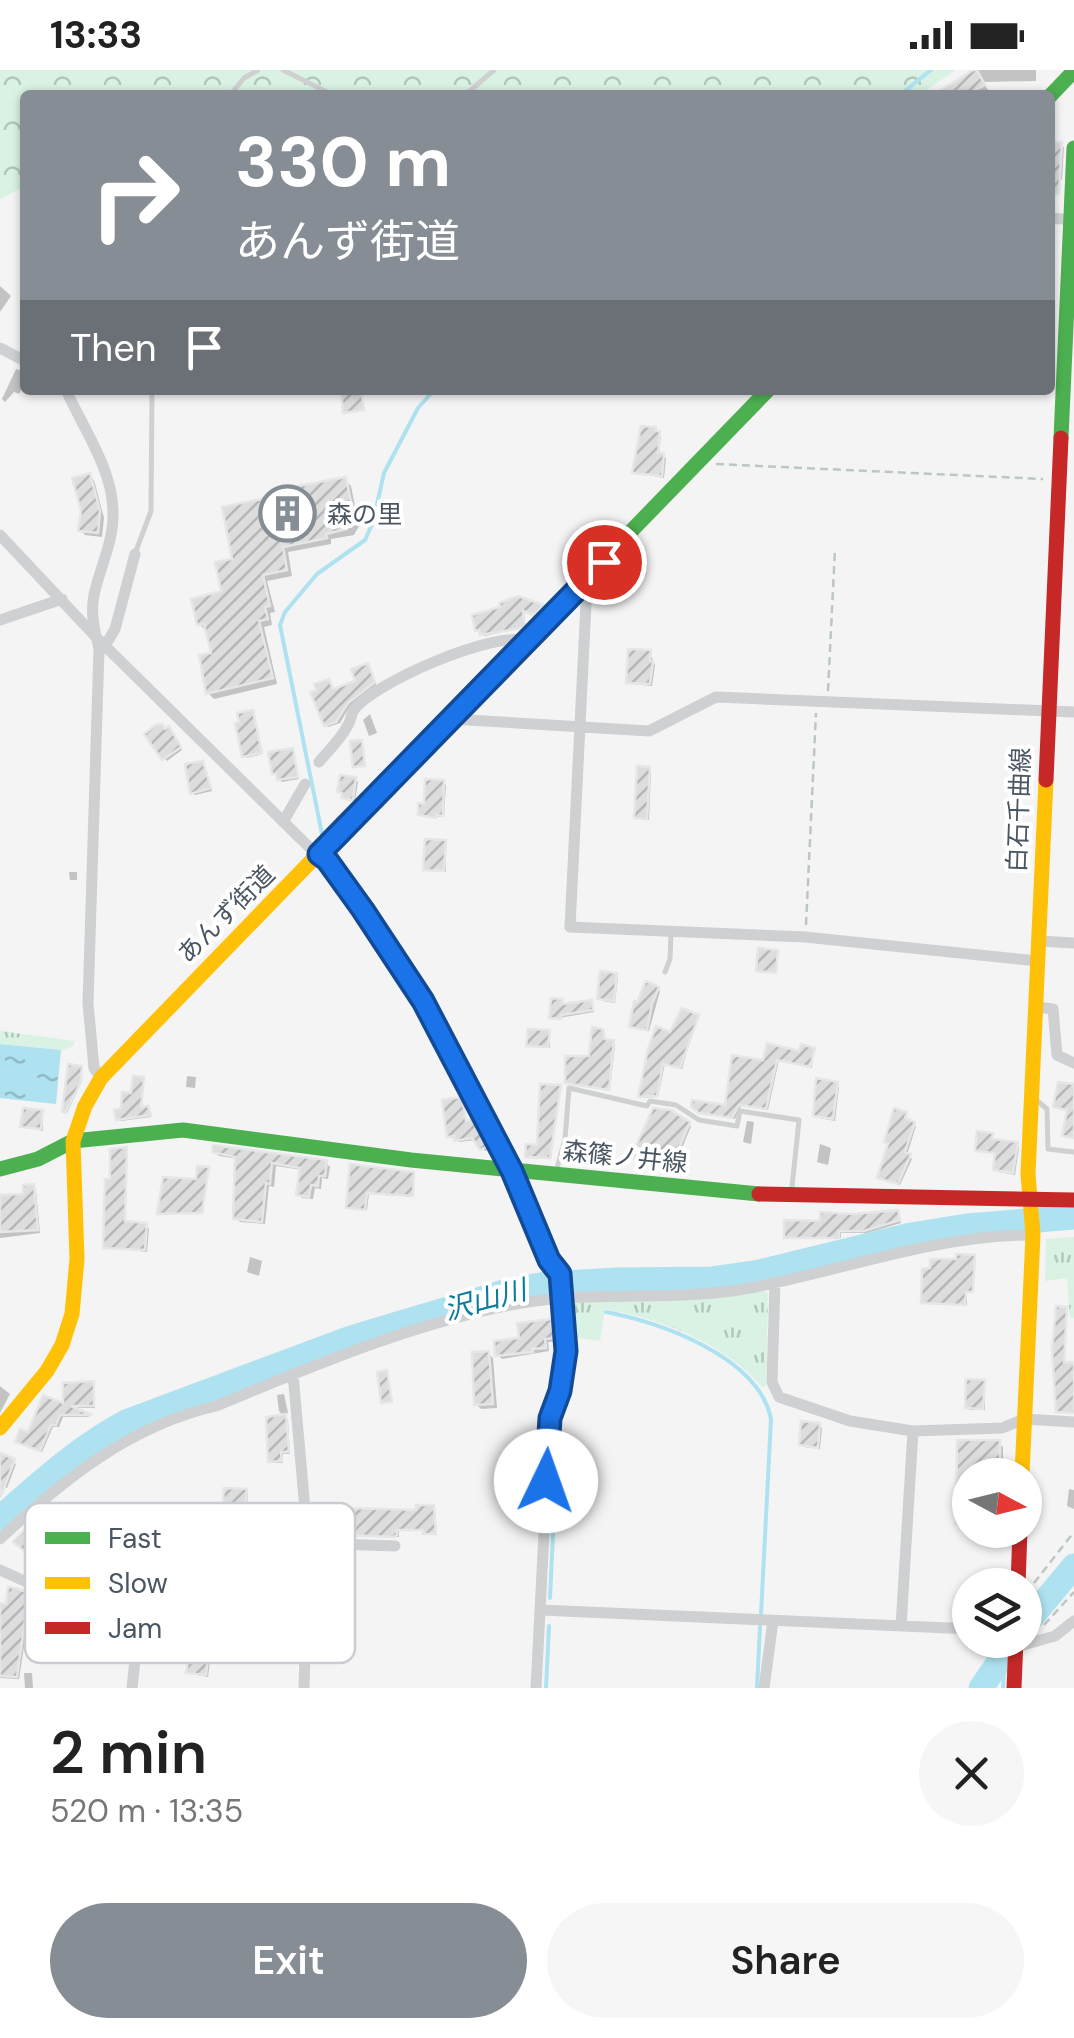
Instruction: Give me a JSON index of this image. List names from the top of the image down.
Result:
{
  "streets": {
    "main road": ["白石千曲線", "あんず街道", "森篠ノ井線"]
  },
  "crossings": [
    ["白石千曲線", "森篠ノ井線"],
    ["あんず街道", "森篠ノ井線"]
  ],
  "water": ["沢山川"],
  "places": {
    "building": ["森の里"]
  },
  "legend": ["Fast", "Slow", "Jam"],
  "north": "right",
  "page": {
    "status": "13:33",
    "turn": ["330 m", "あんず街道"],
    "then": "Then",
    "heading": ["2 min", "520 m · 13:35"],
    "buttons": ["Exit", "Share"]
  }
}
